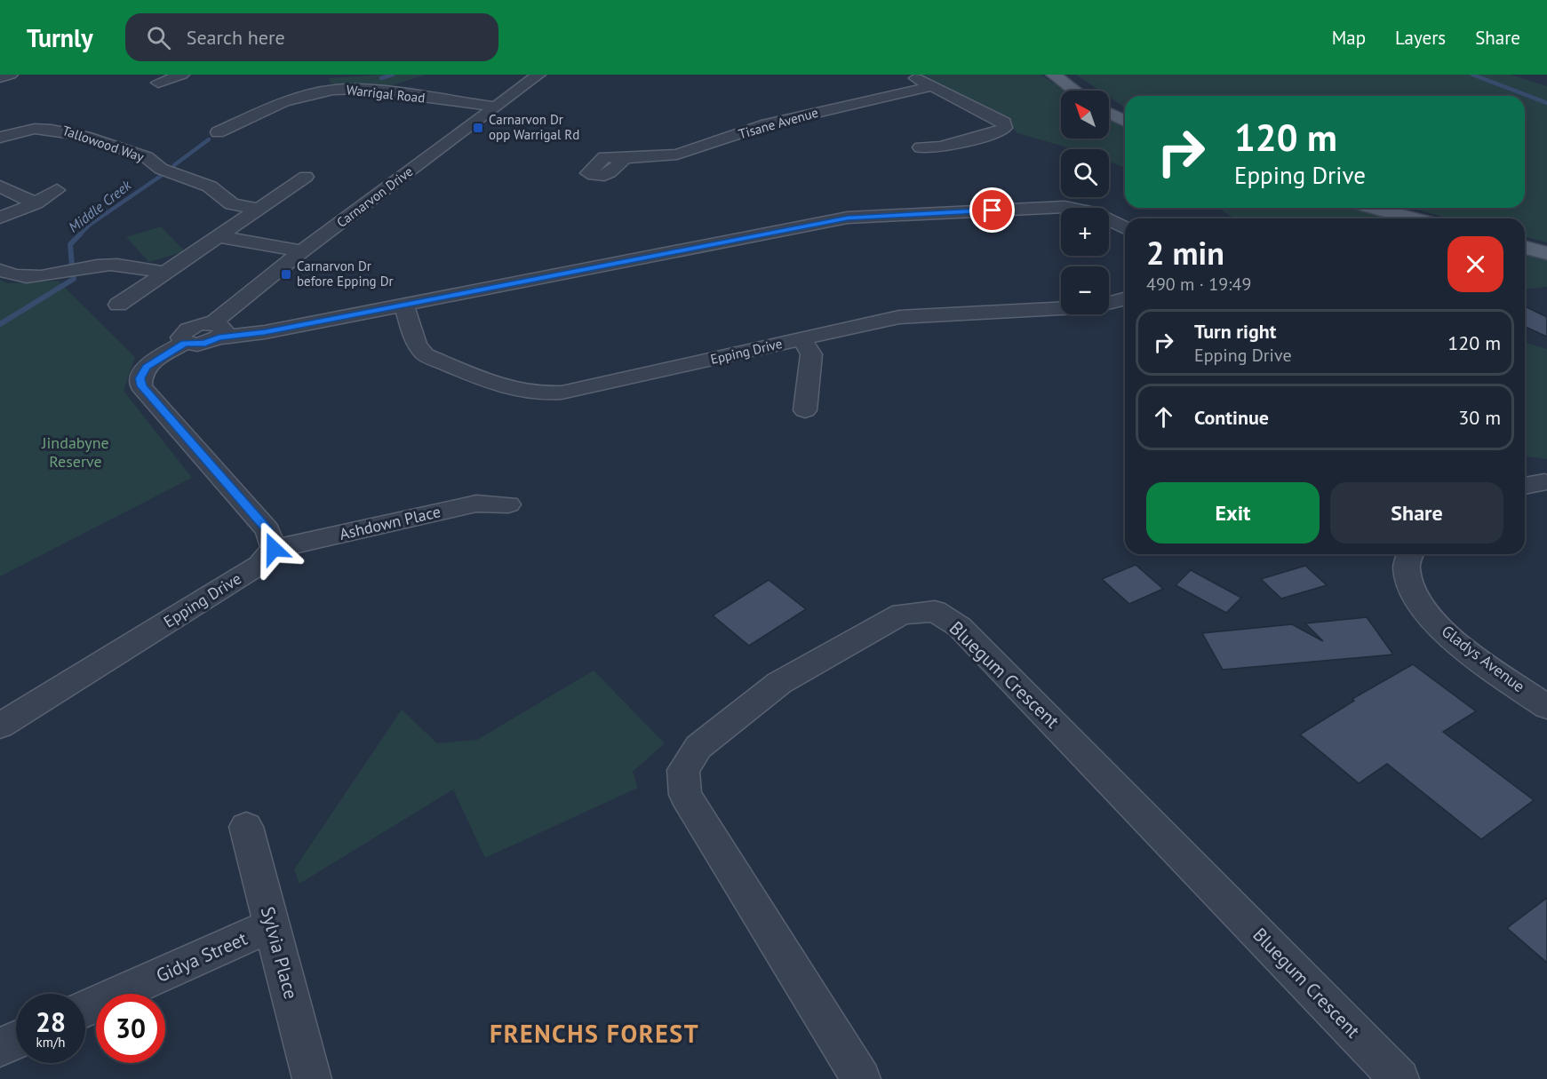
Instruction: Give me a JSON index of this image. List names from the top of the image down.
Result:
{
  "streets": {
    "street": [
      "Warrigal Road",
      "Tisane Avenue",
      "Tallowood Way",
      "Carnarvon Drive",
      "Epping Drive",
      "Ashdown Place",
      "Gladys Avenue",
      "Bluegum Crescent",
      "Sylvia Place",
      "Gidya Street"
    ]
  },
  "crossings": [
    ["Warrigal Road", "Carnarvon Drive"],
    ["Epping Drive", "Ashdown Place"],
    ["Sylvia Place", "Gidya Street"]
  ],
  "districts": ["FRENCHS FOREST"],
  "water": ["Middle Creek"],
  "parks": ["Jindabyne Reserve"],
  "places": {
    "transit": ["Carnarvon Dr opp Warrigal Rd", "Carnarvon Dr before Epping Dr"]
  },
  "north": "top left",
  "page": {
    "header": "Turnly",
    "search": "Search here",
    "nav": ["Map", "Layers", "Share"],
    "map_buttons": ["+", "−"],
    "turn": ["120 m", "Epping Drive"],
    "heading": ["2 min", "490 m · 19:49"],
    "list": [
      {
        "name": "Turn right",
        "note": "Epping Drive",
        "value": "120 m"
      },
      {
        "name": "Continue",
        "value": "30 m"
      }
    ],
    "buttons": ["Exit", "Share"],
    "speed": "28 km/h",
    "limit": "30"
  }
}
